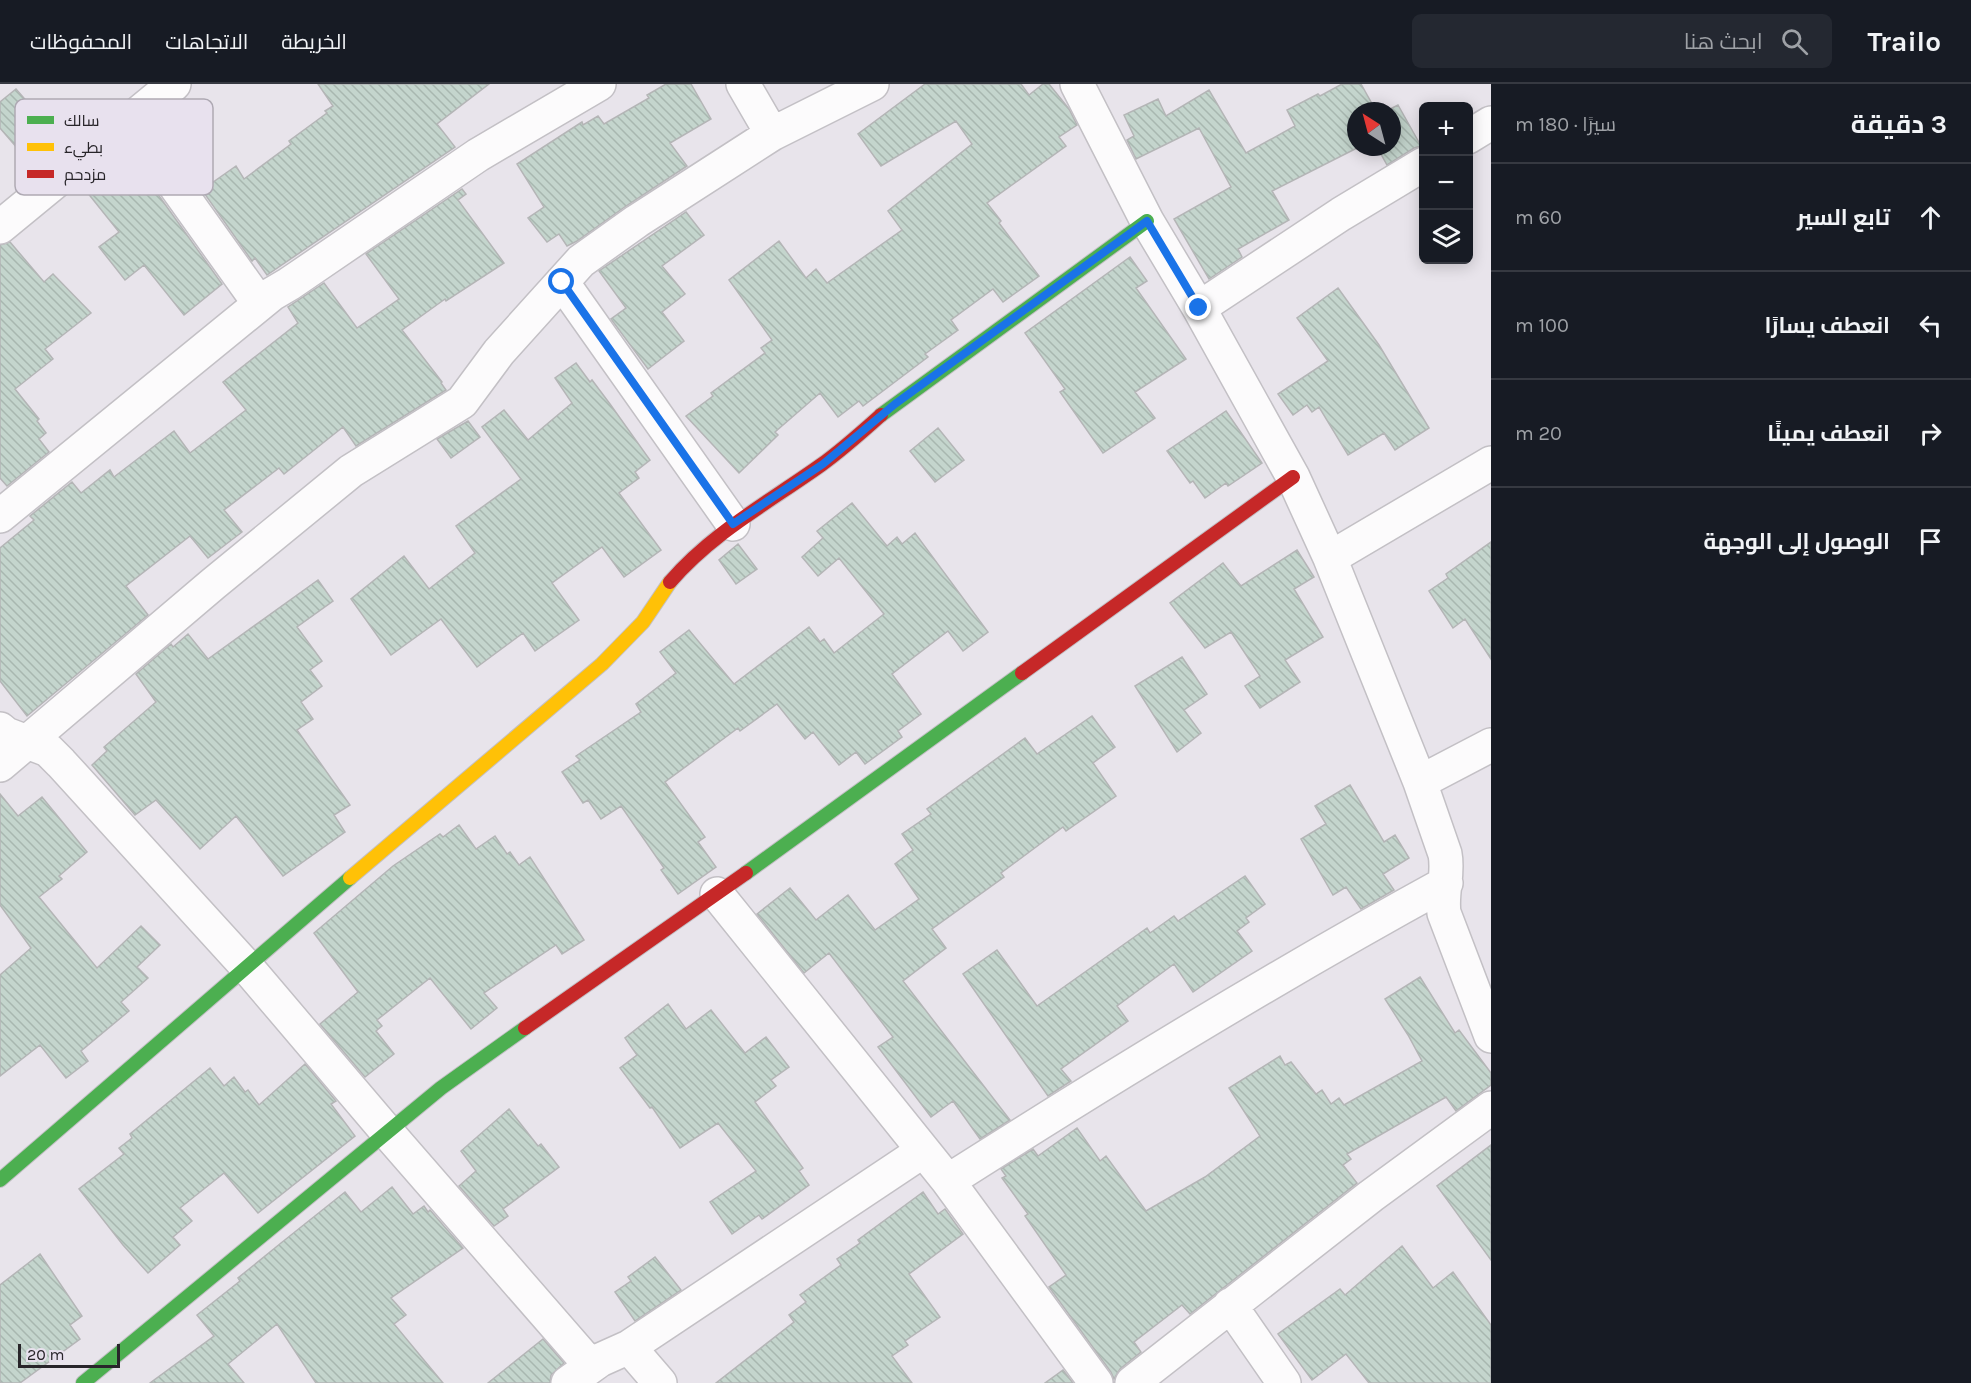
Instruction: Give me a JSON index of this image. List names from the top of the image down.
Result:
{
  "legend": ["سالك", "بطيء", "مزدحم"],
  "scale_bar": "20 m",
  "north": "top left",
  "page": {
    "header": "Trailo",
    "search": "ابحث هنا",
    "nav": ["الخريطة", "الاتجاهات", "المحفوظات"],
    "heading": ["3 دقيقة", "سيرًا · 180 m"],
    "map_buttons": ["+", "−"],
    "list": [
      ["تابع السير", "60 m"],
      ["انعطف يسارًا", "100 m"],
      ["انعطف يمينًا", "20 m"],
      "الوصول إلى الوجهة"
    ],
    "scale": "20 m"
  }
}
